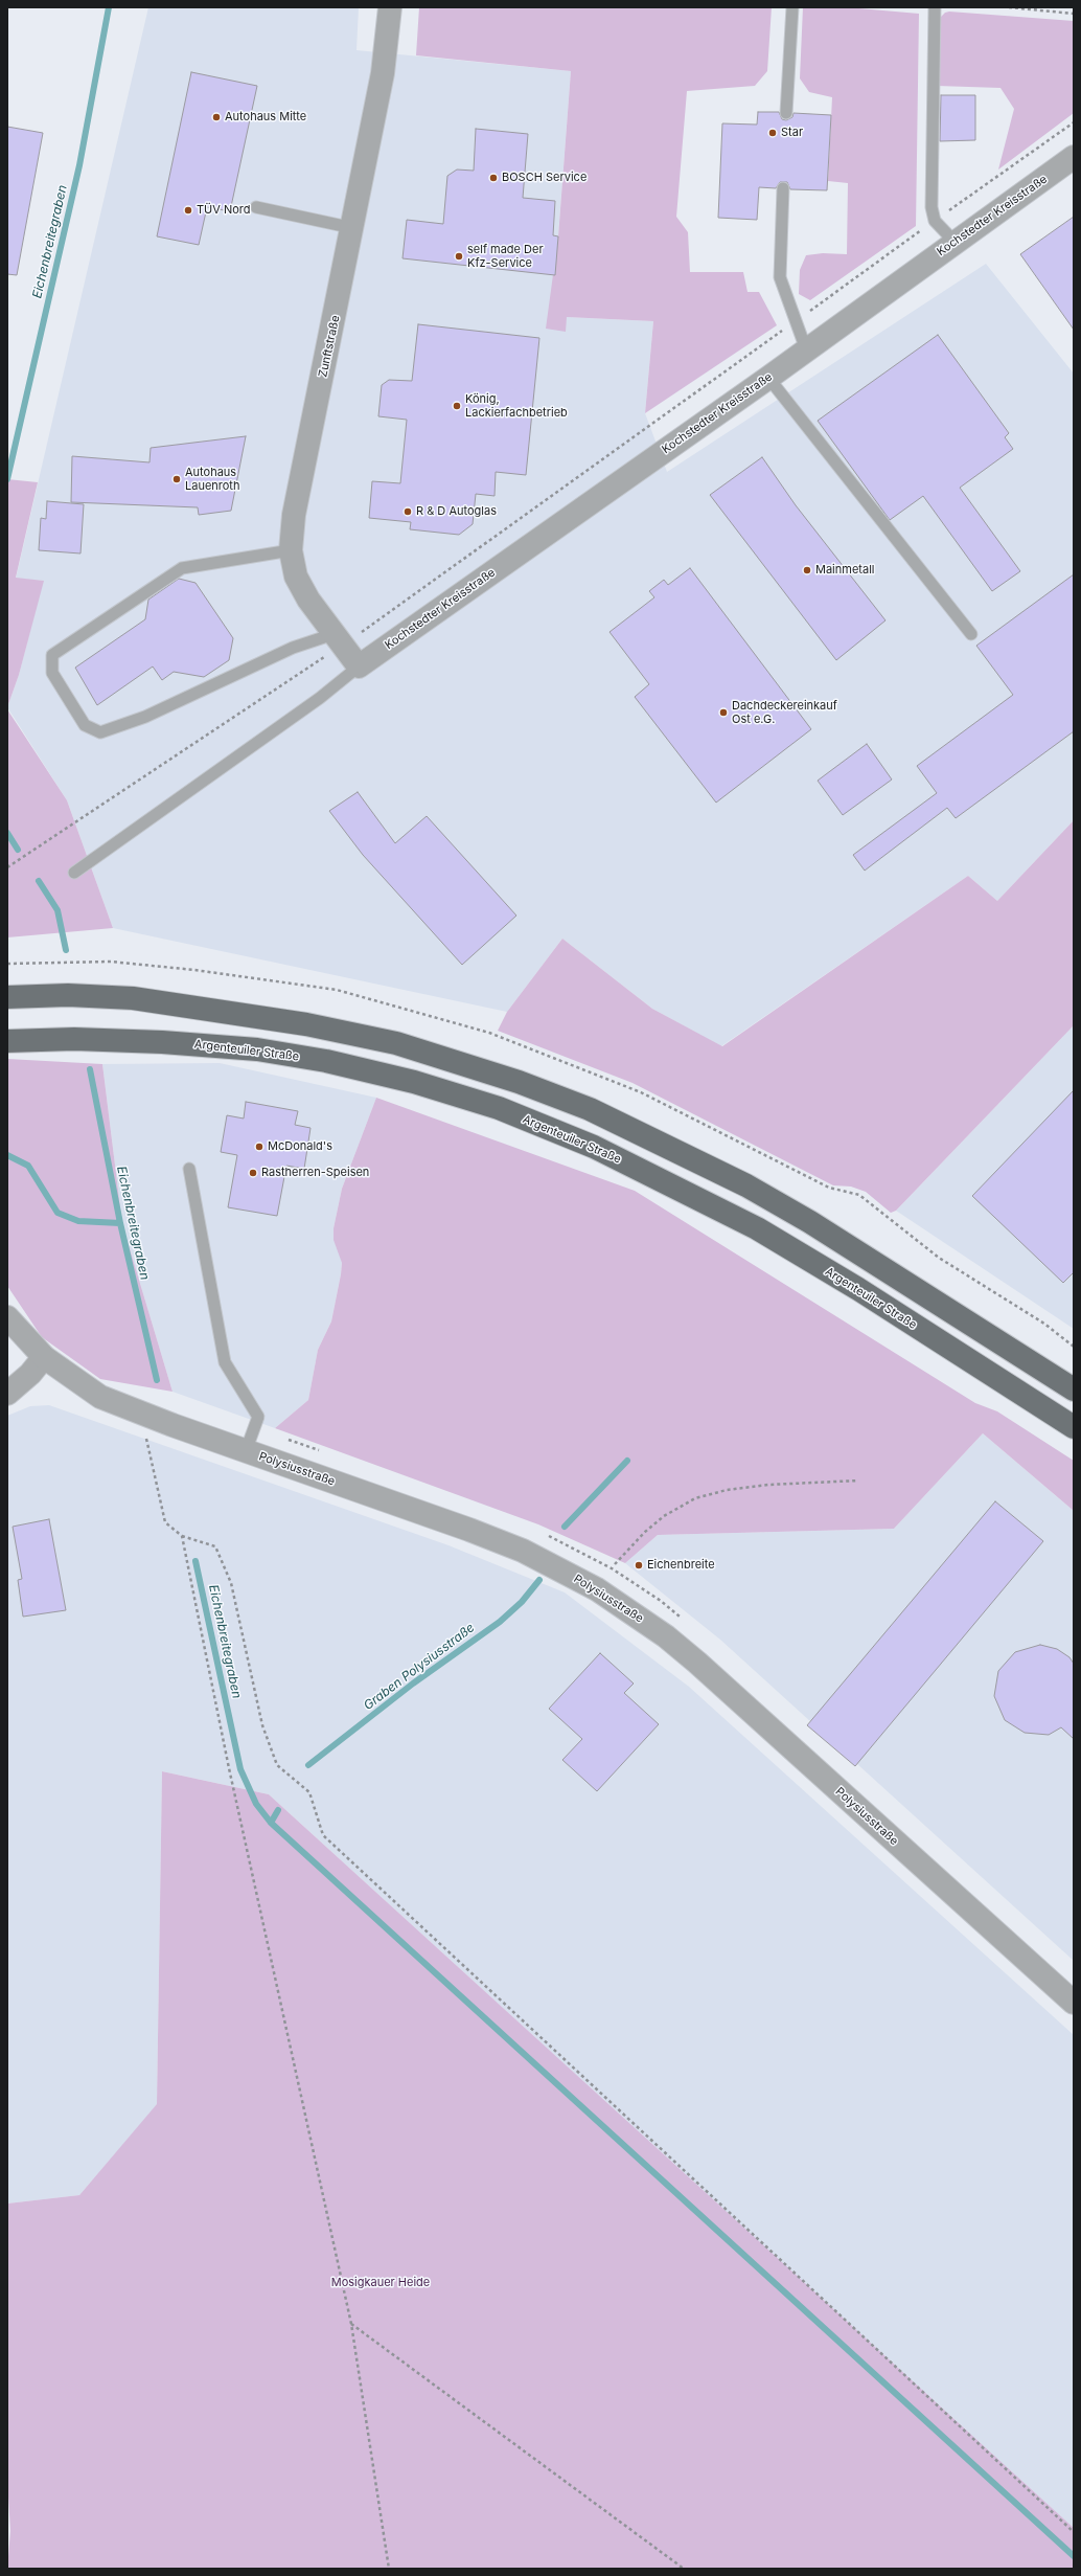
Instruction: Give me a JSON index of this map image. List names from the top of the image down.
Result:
{
  "streets": {
    "main road": ["Argenteuiler Straße"],
    "street": ["Kochstedter Kreisstraße", "Zunftstraße", "Polysiusstraße"]
  },
  "crossings": [
    ["Kochstedter Kreisstraße", "Zunftstraße"]
  ],
  "water": ["Eichenbreitegraben", "Graben Polysiusstraße"],
  "parks": ["Mosigkauer Heide"],
  "places": [
    "Autohaus Mitte",
    "Star",
    "BOSCH Service",
    "TÜV Nord",
    "self made Der Kfz-Service",
    "König, Lackierfachbetrieb",
    "Autohaus Lauenroth",
    "R & D Autoglas",
    "Mainmetall",
    "Dachdeckereinkauf Ost e.G.",
    "McDonald's",
    "Rastherren-Speisen",
    "Eichenbreite"
  ]
}
